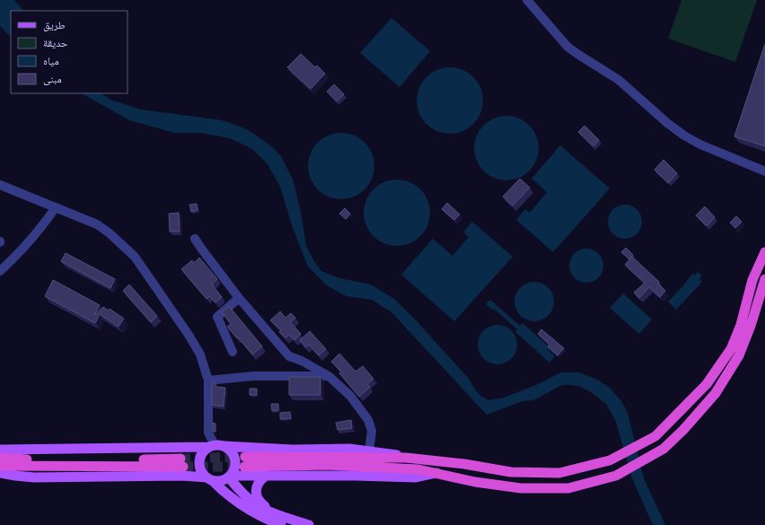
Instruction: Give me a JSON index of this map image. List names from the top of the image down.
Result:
{
  "legend": [
    "طريق",
    "حديقة",
    "مياه",
    "مبنى"
  ]
}
